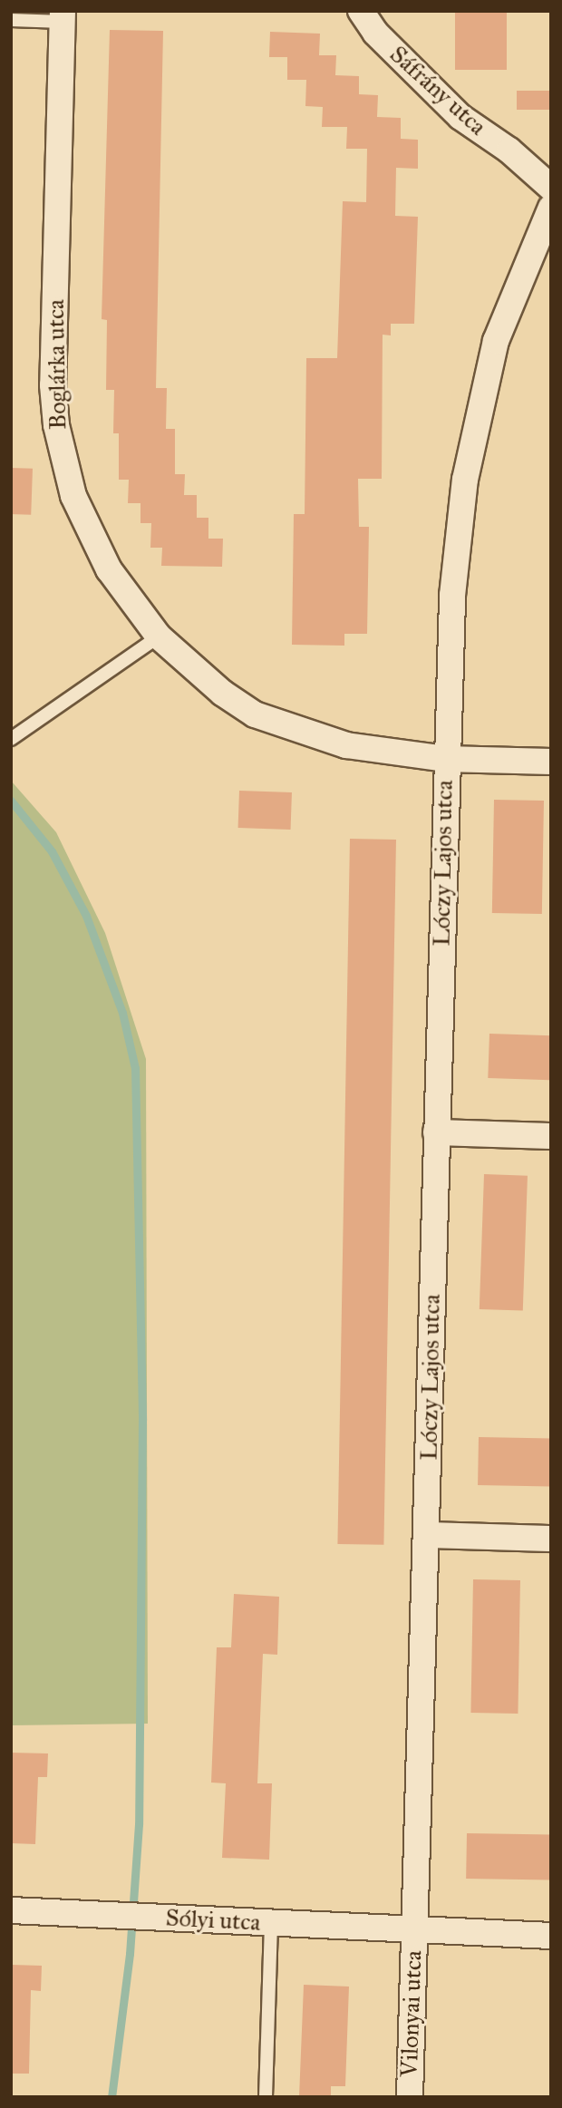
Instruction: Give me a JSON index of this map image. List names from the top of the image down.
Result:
{
  "streets": {
    "street": [
      "Sáfrány utca",
      "Boglárka utca",
      "Lóczy Lajos utca",
      "Sólyi utca",
      "Vilonyai utca"
    ]
  },
  "crossings": [
    ["Boglárka utca", "Lóczy Lajos utca"],
    ["Lóczy Lajos utca", "Sólyi utca"],
    ["Lóczy Lajos utca", "Vilonyai utca"],
    ["Sólyi utca", "Vilonyai utca"]
  ]
}
